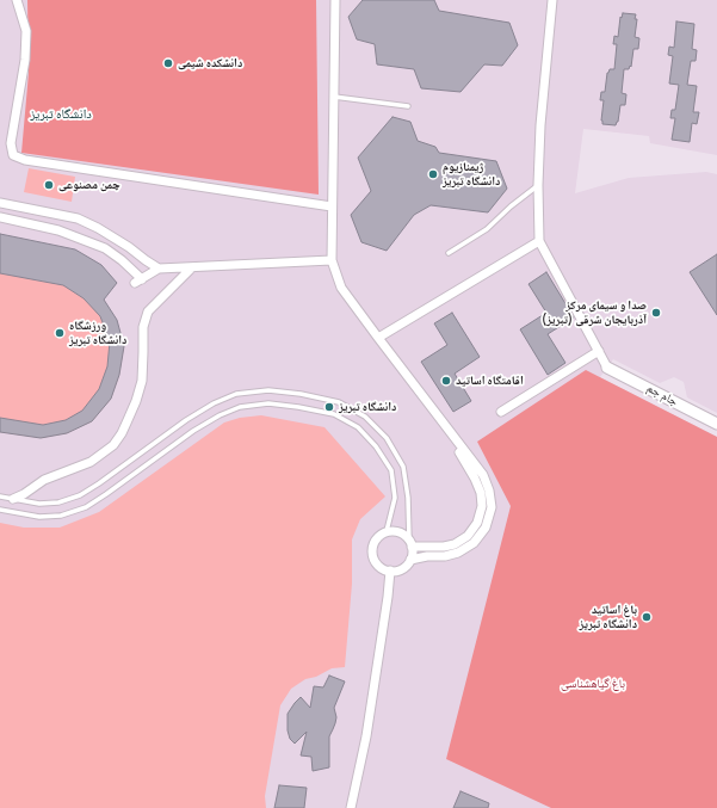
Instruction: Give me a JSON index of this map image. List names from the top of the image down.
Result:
{
  "streets": {
    "street": ["جام جم"]
  },
  "districts": ["دانشگاه تبریز"],
  "parks": ["باغ گیاهشناسی"],
  "places": [
    "دانشکده شیمی",
    "ژیمنازیوم دانشگاه تبریز",
    "چمن مصنوعی",
    "صدا و سیمای مرکز آذربایجان شرقی (تبریز)",
    "ورزشگاه دانشگاه تبریز",
    "اقامتگاه اساتید",
    "دانشگاه تبریز",
    "باغ اساتید دانشگاه تبریز"
  ]
}
